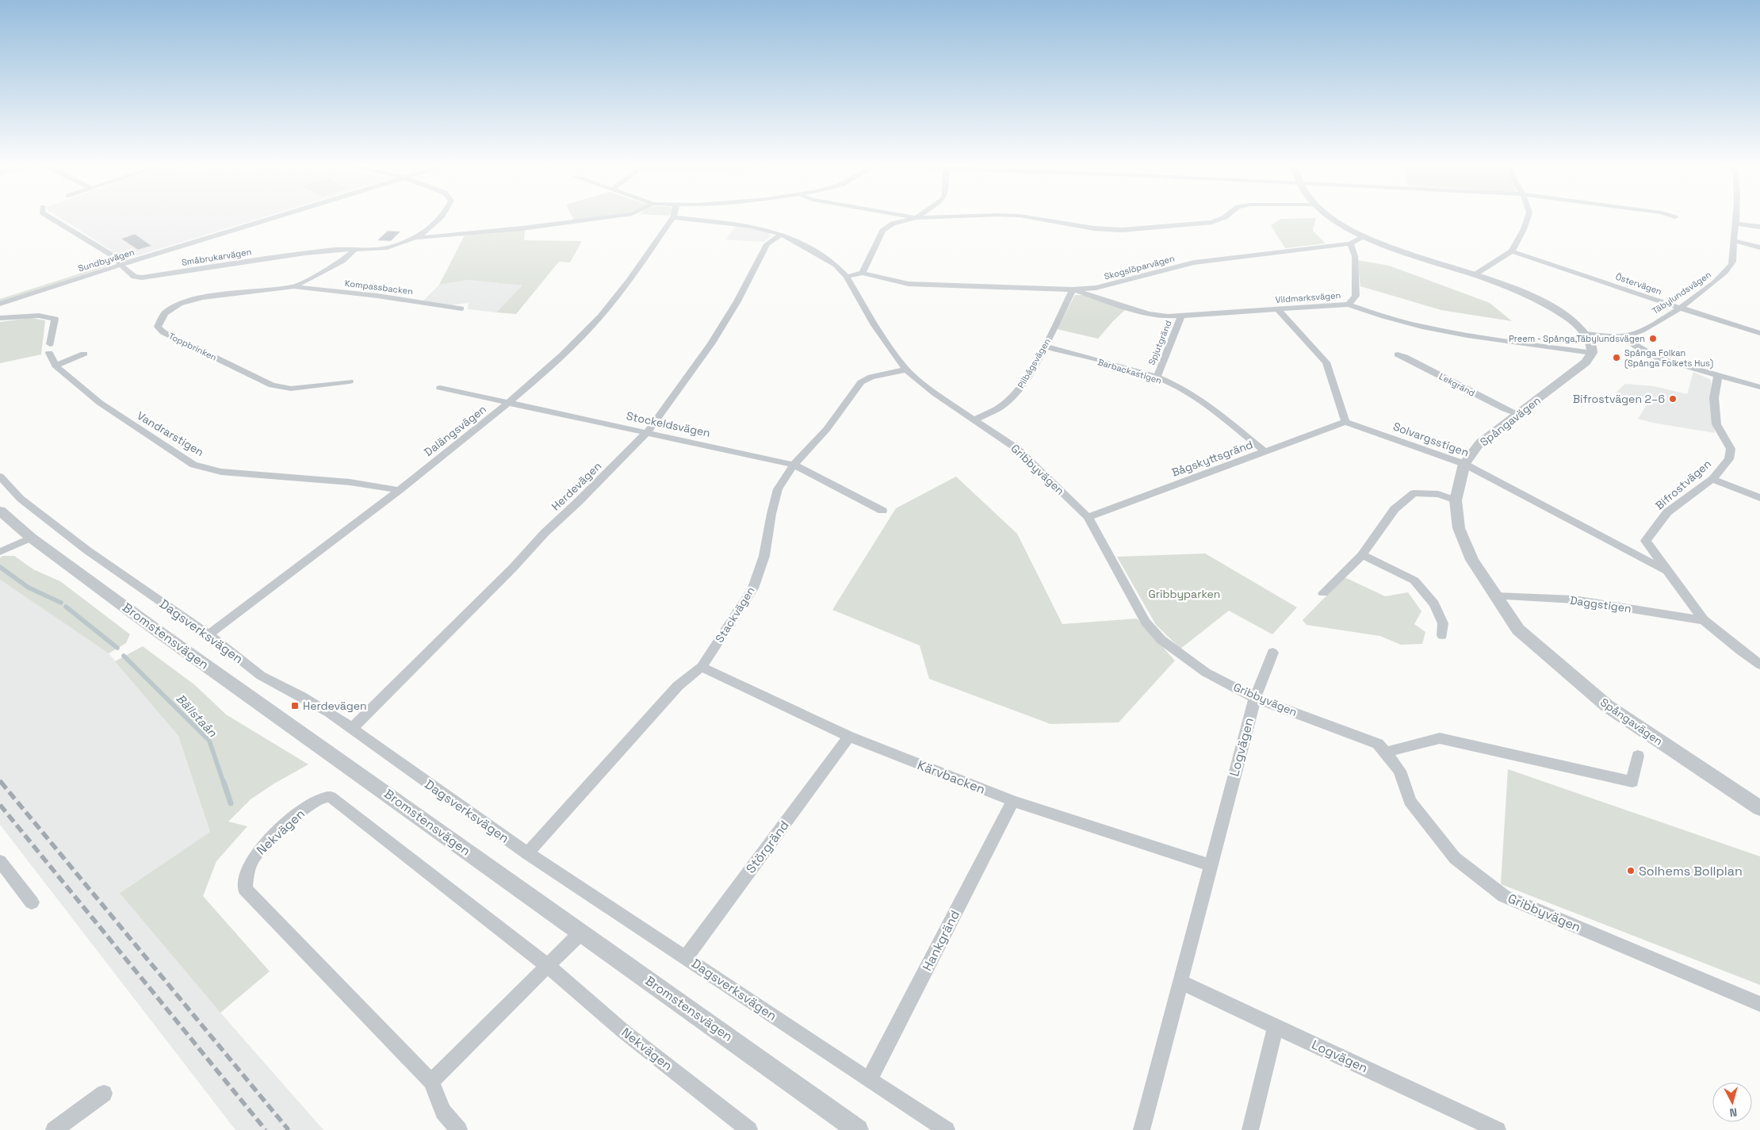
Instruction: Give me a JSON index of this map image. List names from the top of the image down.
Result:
{
  "streets": {
    "street": [
      "Småbrukarvägen",
      "Sundbyvägen",
      "Skogslöparvägen",
      "Östervägen",
      "Kompassbacken",
      "Täbylundsvägen",
      "Vildmarksvägen",
      "Spjutgränd",
      "Toppbrinken",
      "Pilbågsvägen",
      "Barbackastigen",
      "Lekgränd",
      "Spångavägen",
      "Stockeldsvägen",
      "Dalängsvägen",
      "Vandrarstigen",
      "Solvargsstigen",
      "Bågskyttsgränd",
      "Gribbyvägen",
      "Bifrostvägen",
      "Herdevägen",
      "Daggstigen",
      "Stackvägen",
      "Dagsverksvägen",
      "Bromstensvägen",
      "Logvägen",
      "Kärvbacken",
      "Nekvägen",
      "Störgränd",
      "Hankgränd"
    ]
  },
  "crossings": [
    ["Småbrukarvägen", "Sundbyvägen"],
    ["Småbrukarvägen", "Toppbrinken"],
    ["Skogslöparvägen", "Vildmarksvägen"],
    ["Skogslöparvägen", "Pilbågsvägen"],
    ["Skogslöparvägen", "Gribbyvägen"],
    ["Östervägen", "Täbylundsvägen"],
    ["Kompassbacken", "Toppbrinken"],
    ["Vildmarksvägen", "Spjutgränd"],
    ["Vildmarksvägen", "Pilbågsvägen"],
    ["Vildmarksvägen", "Spångavägen"],
    ["Spjutgränd", "Barbackastigen"],
    ["Pilbågsvägen", "Barbackastigen"],
    ["Pilbågsvägen", "Gribbyvägen"],
    ["Barbackastigen", "Bågskyttsgränd"],
    ["Lekgränd", "Spångavägen"],
    ["Spångavägen", "Solvargsstigen"],
    ["Spångavägen", "Daggstigen"],
    ["Stockeldsvägen", "Dalängsvägen"],
    ["Stockeldsvägen", "Herdevägen"],
    ["Stockeldsvägen", "Stackvägen"],
    ["Dalängsvägen", "Vandrarstigen"],
    ["Dalängsvägen", "Dagsverksvägen"],
    ["Solvargsstigen", "Bågskyttsgränd"],
    ["Solvargsstigen", "Bifrostvägen"],
    ["Bågskyttsgränd", "Gribbyvägen"],
    ["Gribbyvägen", "Herdevägen"],
    ["Gribbyvägen", "Stackvägen"],
    ["Gribbyvägen", "Logvägen"],
    ["Bifrostvägen", "Daggstigen"],
    ["Herdevägen", "Dagsverksvägen"],
    ["Stackvägen", "Dagsverksvägen"],
    ["Stackvägen", "Kärvbacken"],
    ["Dagsverksvägen", "Störgränd"],
    ["Dagsverksvägen", "Hankgränd"],
    ["Logvägen", "Kärvbacken"],
    ["Kärvbacken", "Störgränd"],
    ["Kärvbacken", "Hankgränd"]
  ],
  "water": ["Bällstaån"],
  "parks": ["Gribbyparken"],
  "places": {
    "other": [
      "Preem - Spånga,Täbylundsvägen",
      "Spånga Folkan (Spånga Folkets Hus)",
      "Bifrostvägen 2–6",
      "Solhems Bollplan"
    ],
    "transit": ["Herdevägen"]
  },
  "north": "bottom"
}
